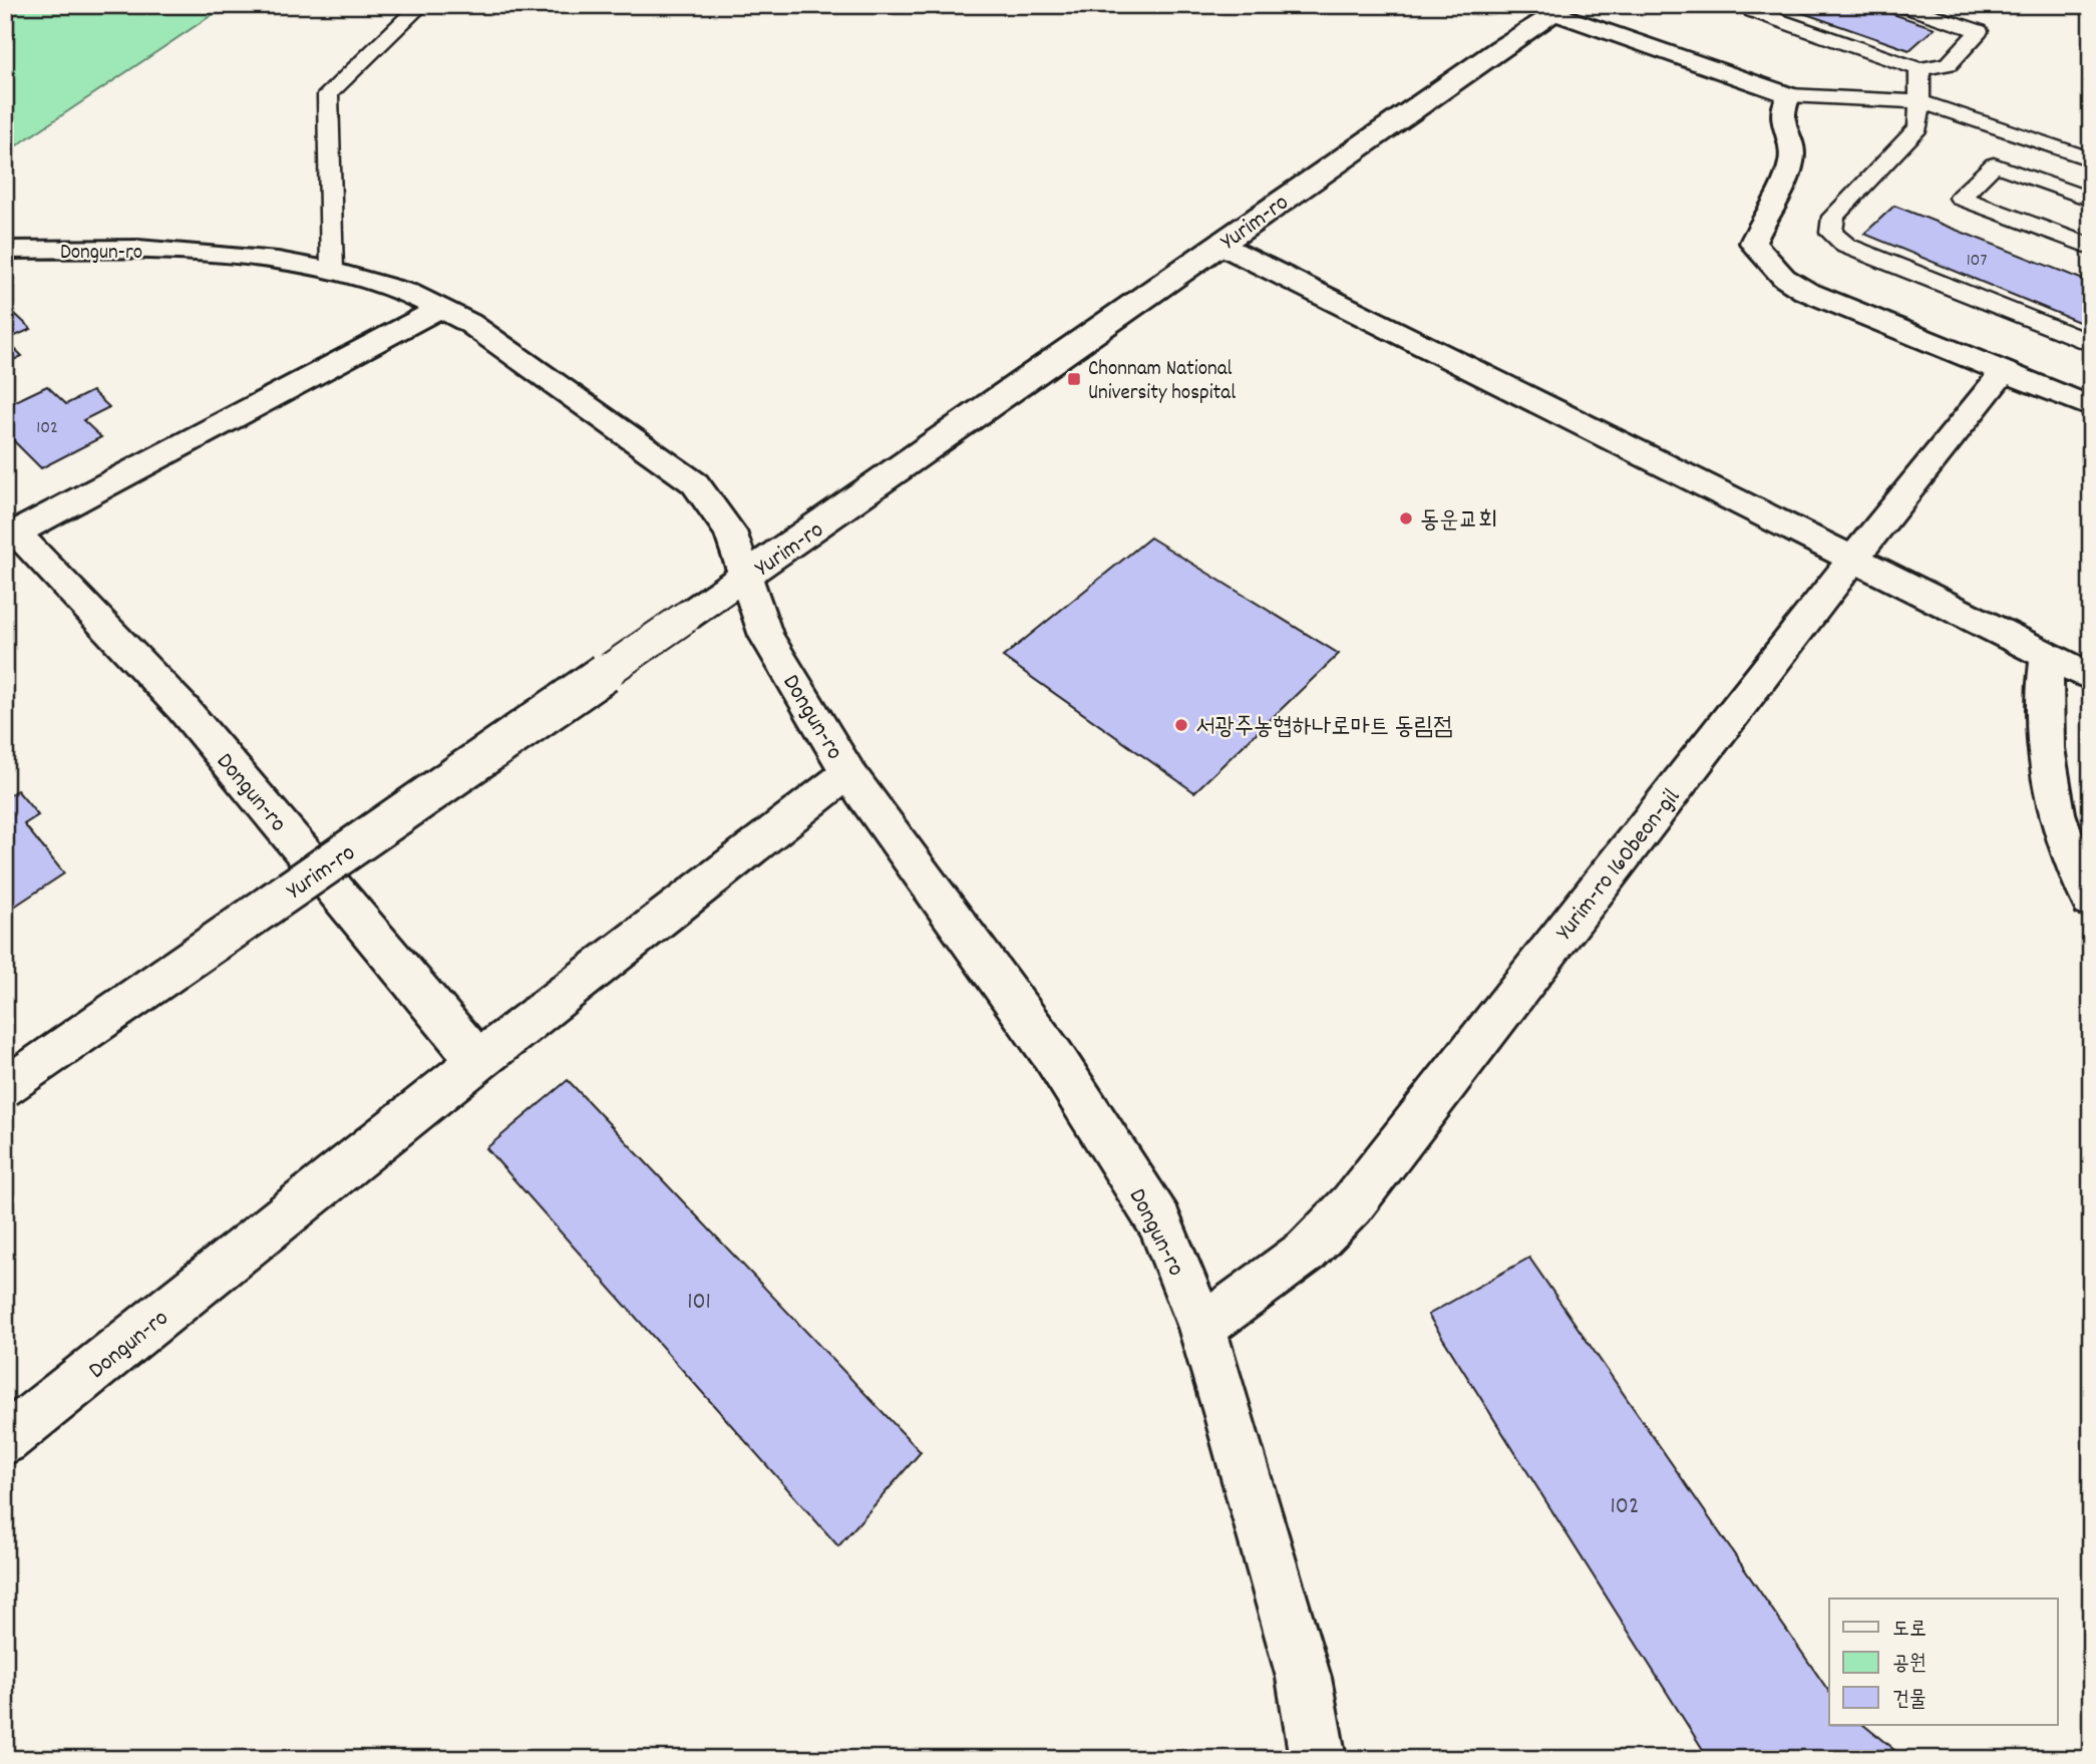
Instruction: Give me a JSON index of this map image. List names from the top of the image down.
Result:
{
  "streets": {
    "street": ["Yurim-ro", "Dongun-ro", "Yurim-ro 160beon-gil"]
  },
  "crossings": [
    ["Yurim-ro", "Dongun-ro"],
    ["Dongun-ro", "Yurim-ro 160beon-gil"]
  ],
  "places": {
    "transit": ["Chonnam National University hospital"],
    "other": ["동운교회", "서광주농협하나로마트 동림점"]
  },
  "house_numbers": [
    "107",
    "102",
    "101",
    "102"
  ],
  "legend": ["도로", "공원", "건물"]
}
